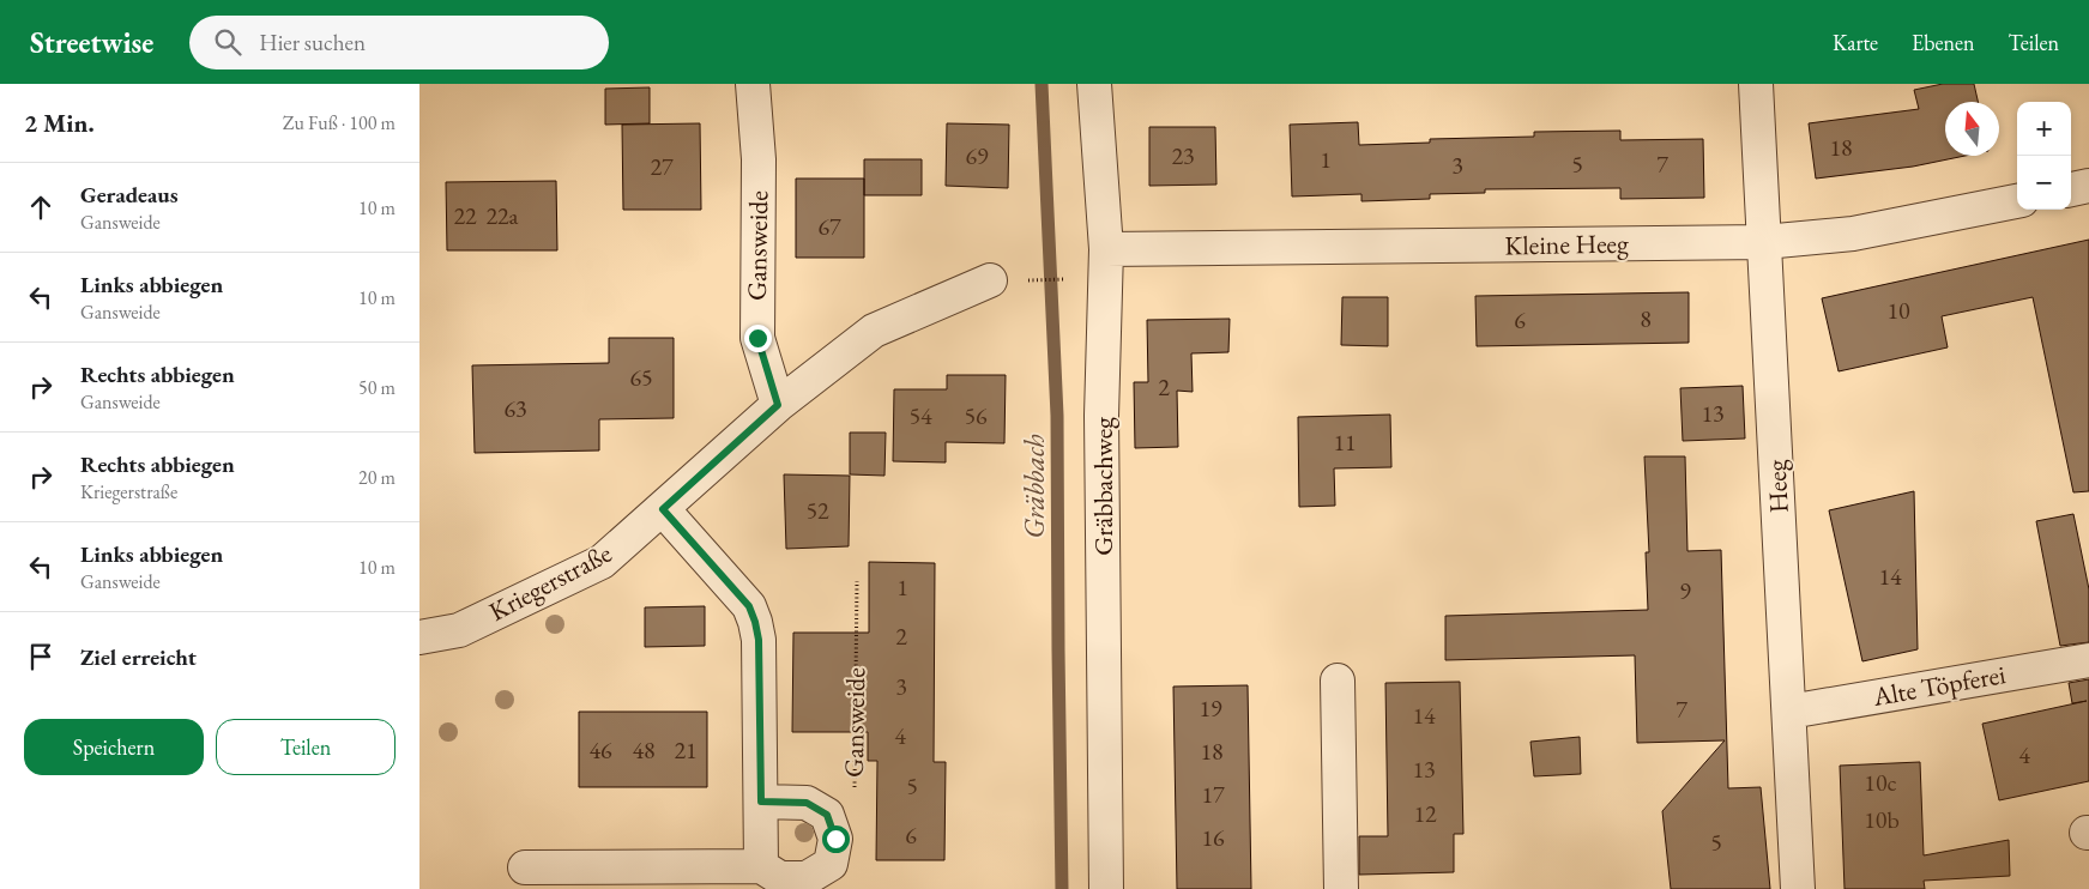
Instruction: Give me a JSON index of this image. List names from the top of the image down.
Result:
{
  "streets": {
    "street": [
      "Kleine Heeg",
      "Gansweide",
      "Gräbbachweg",
      "Heeg",
      "Kriegerstraße",
      "Alte Töpferei"
    ]
  },
  "crossings": [
    ["Kleine Heeg", "Gräbbachweg"],
    ["Kleine Heeg", "Heeg"],
    ["Gansweide", "Kriegerstraße"],
    ["Heeg", "Alte Töpferei"]
  ],
  "water": ["Gräbbach"],
  "house_numbers": [
    "18",
    "69",
    "23",
    "1",
    "5",
    "7",
    "3",
    "27",
    "22",
    "22a",
    "67",
    "10",
    "8",
    "6",
    "65",
    "2",
    "63",
    "13",
    "54",
    "56",
    "11",
    "52",
    "14",
    "1",
    "9",
    "2",
    "3",
    "19",
    "7",
    "14",
    "4",
    "46",
    "48",
    "21",
    "18",
    "4",
    "13",
    "10c",
    "5",
    "17",
    "12",
    "10b",
    "6",
    "16",
    "5"
  ],
  "north": "top",
  "page": {
    "header": "Streetwise",
    "search": "Hier suchen",
    "nav": ["Karte", "Ebenen", "Teilen"],
    "heading": ["2 Min.", "Zu Fuß · 100 m"],
    "map_buttons": ["+", "−"],
    "list": [
      ["Geradeaus", "Gansweide", "10 m"],
      ["Links abbiegen", "Gansweide", "10 m"],
      ["Rechts abbiegen", "Gansweide", "50 m"],
      ["Rechts abbiegen", "Kriegerstraße", "20 m"],
      ["Links abbiegen", "Gansweide", "10 m"],
      "Ziel erreicht"
    ],
    "buttons": ["Speichern", "Teilen"]
  }
}
